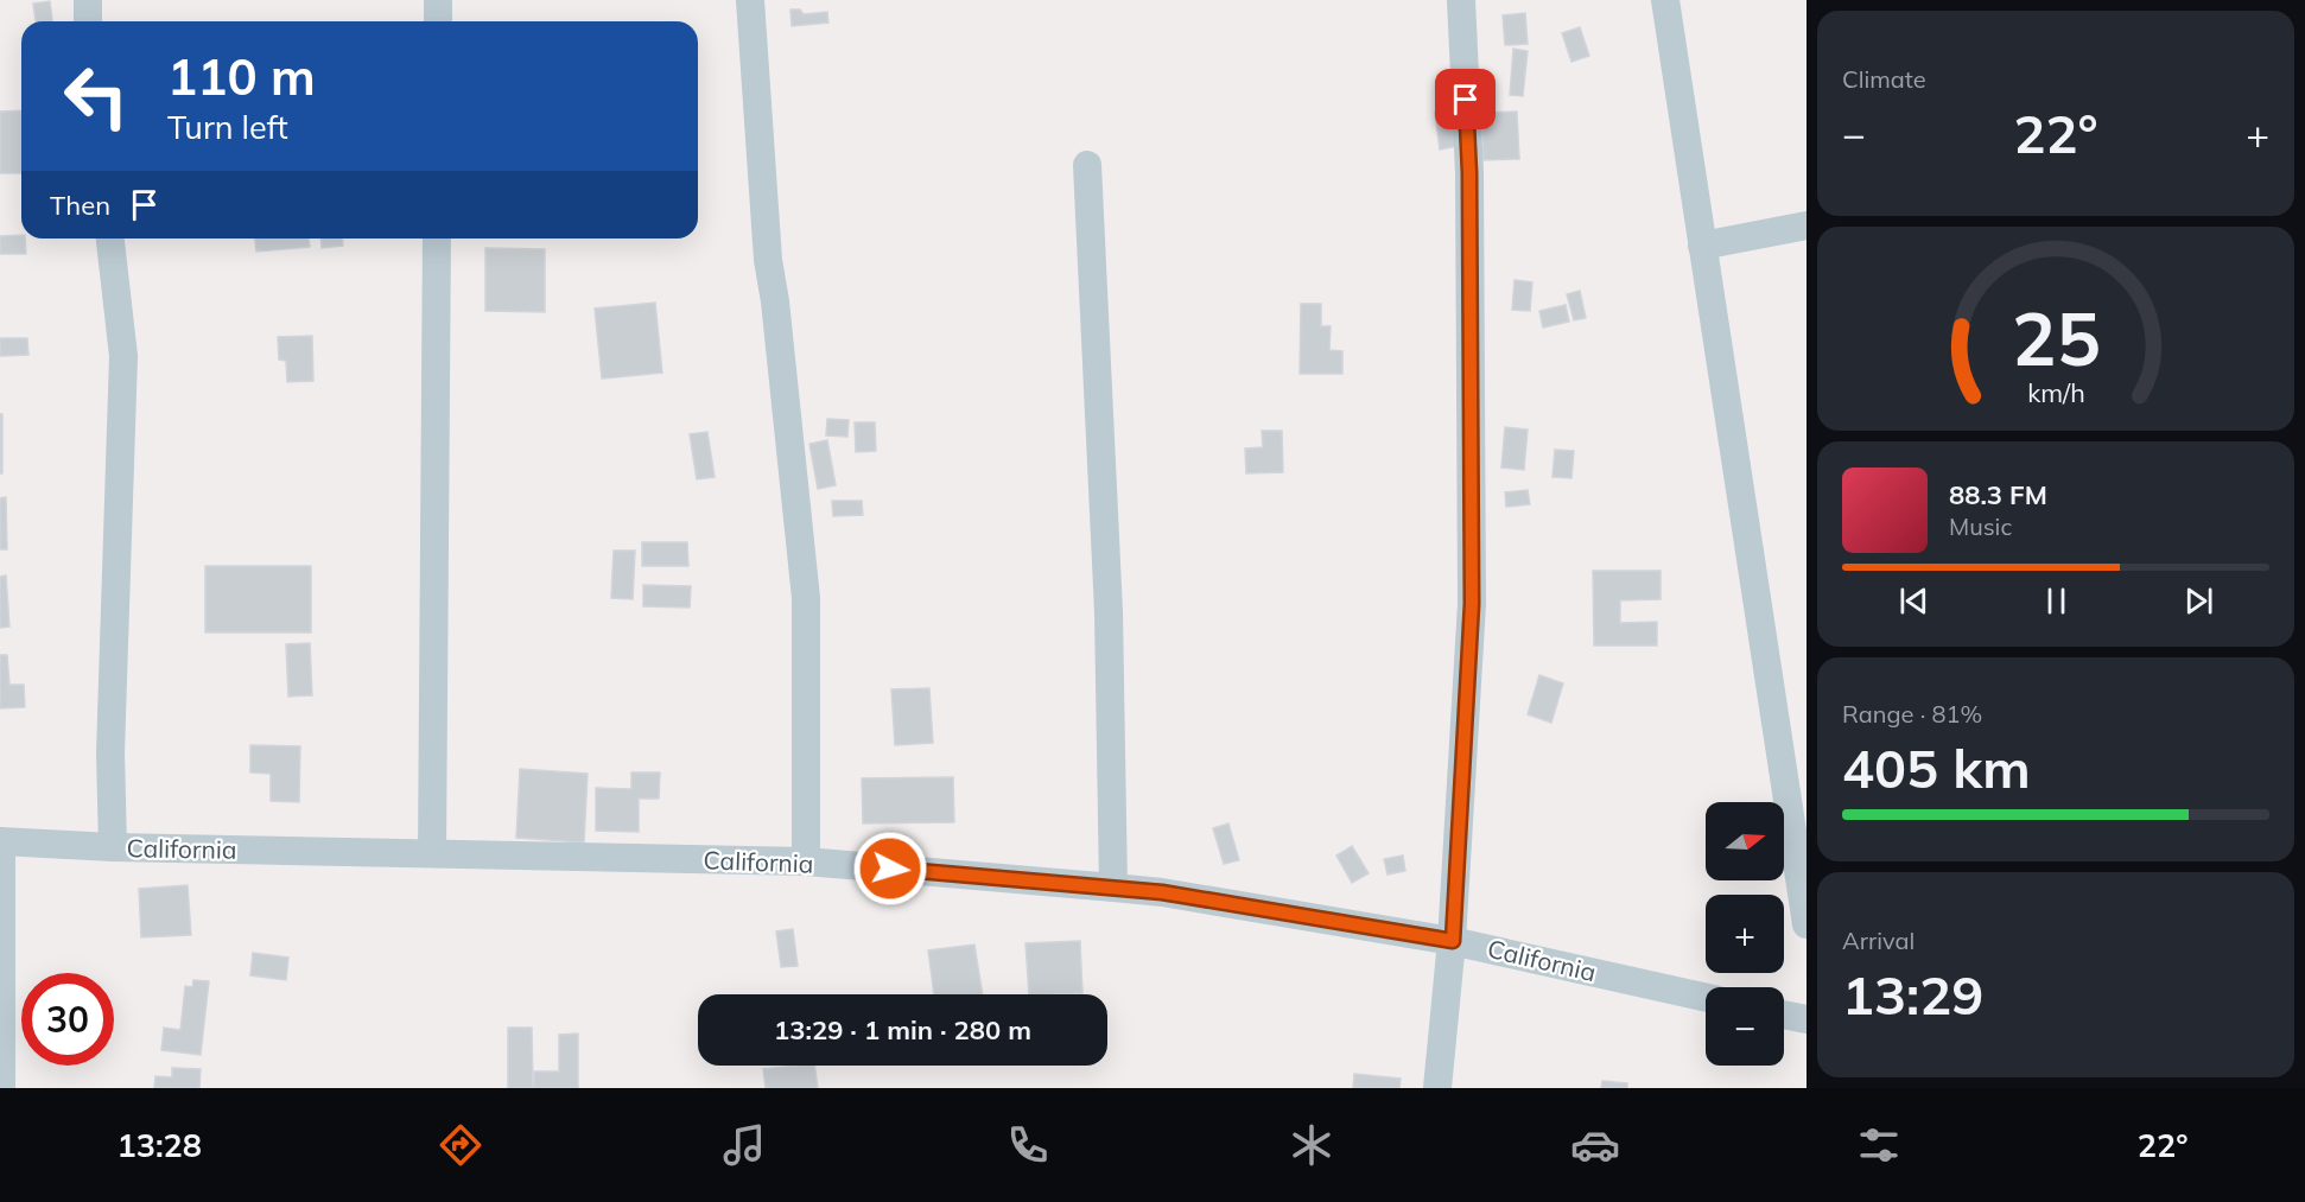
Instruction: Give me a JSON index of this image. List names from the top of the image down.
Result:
{
  "streets": {
    "street": ["California"]
  },
  "north": "right",
  "page": {
    "tile": [
      "Climate",
      ["Range · 81%", "405 km"],
      ["Arrival", "13:29"]
    ],
    "turn": ["110 m", "Turn left"],
    "heat": ["−", "22°", "+"],
    "then": "Then",
    "song": ["88.3 FM", "Music"],
    "map_buttons": ["+", "−"],
    "limit": "30",
    "trip": "13:29 · 1 min · 280 m",
    "tabs": ["13:28", "22°"],
    "gauge": ["25", "km/h"]
  }
}
